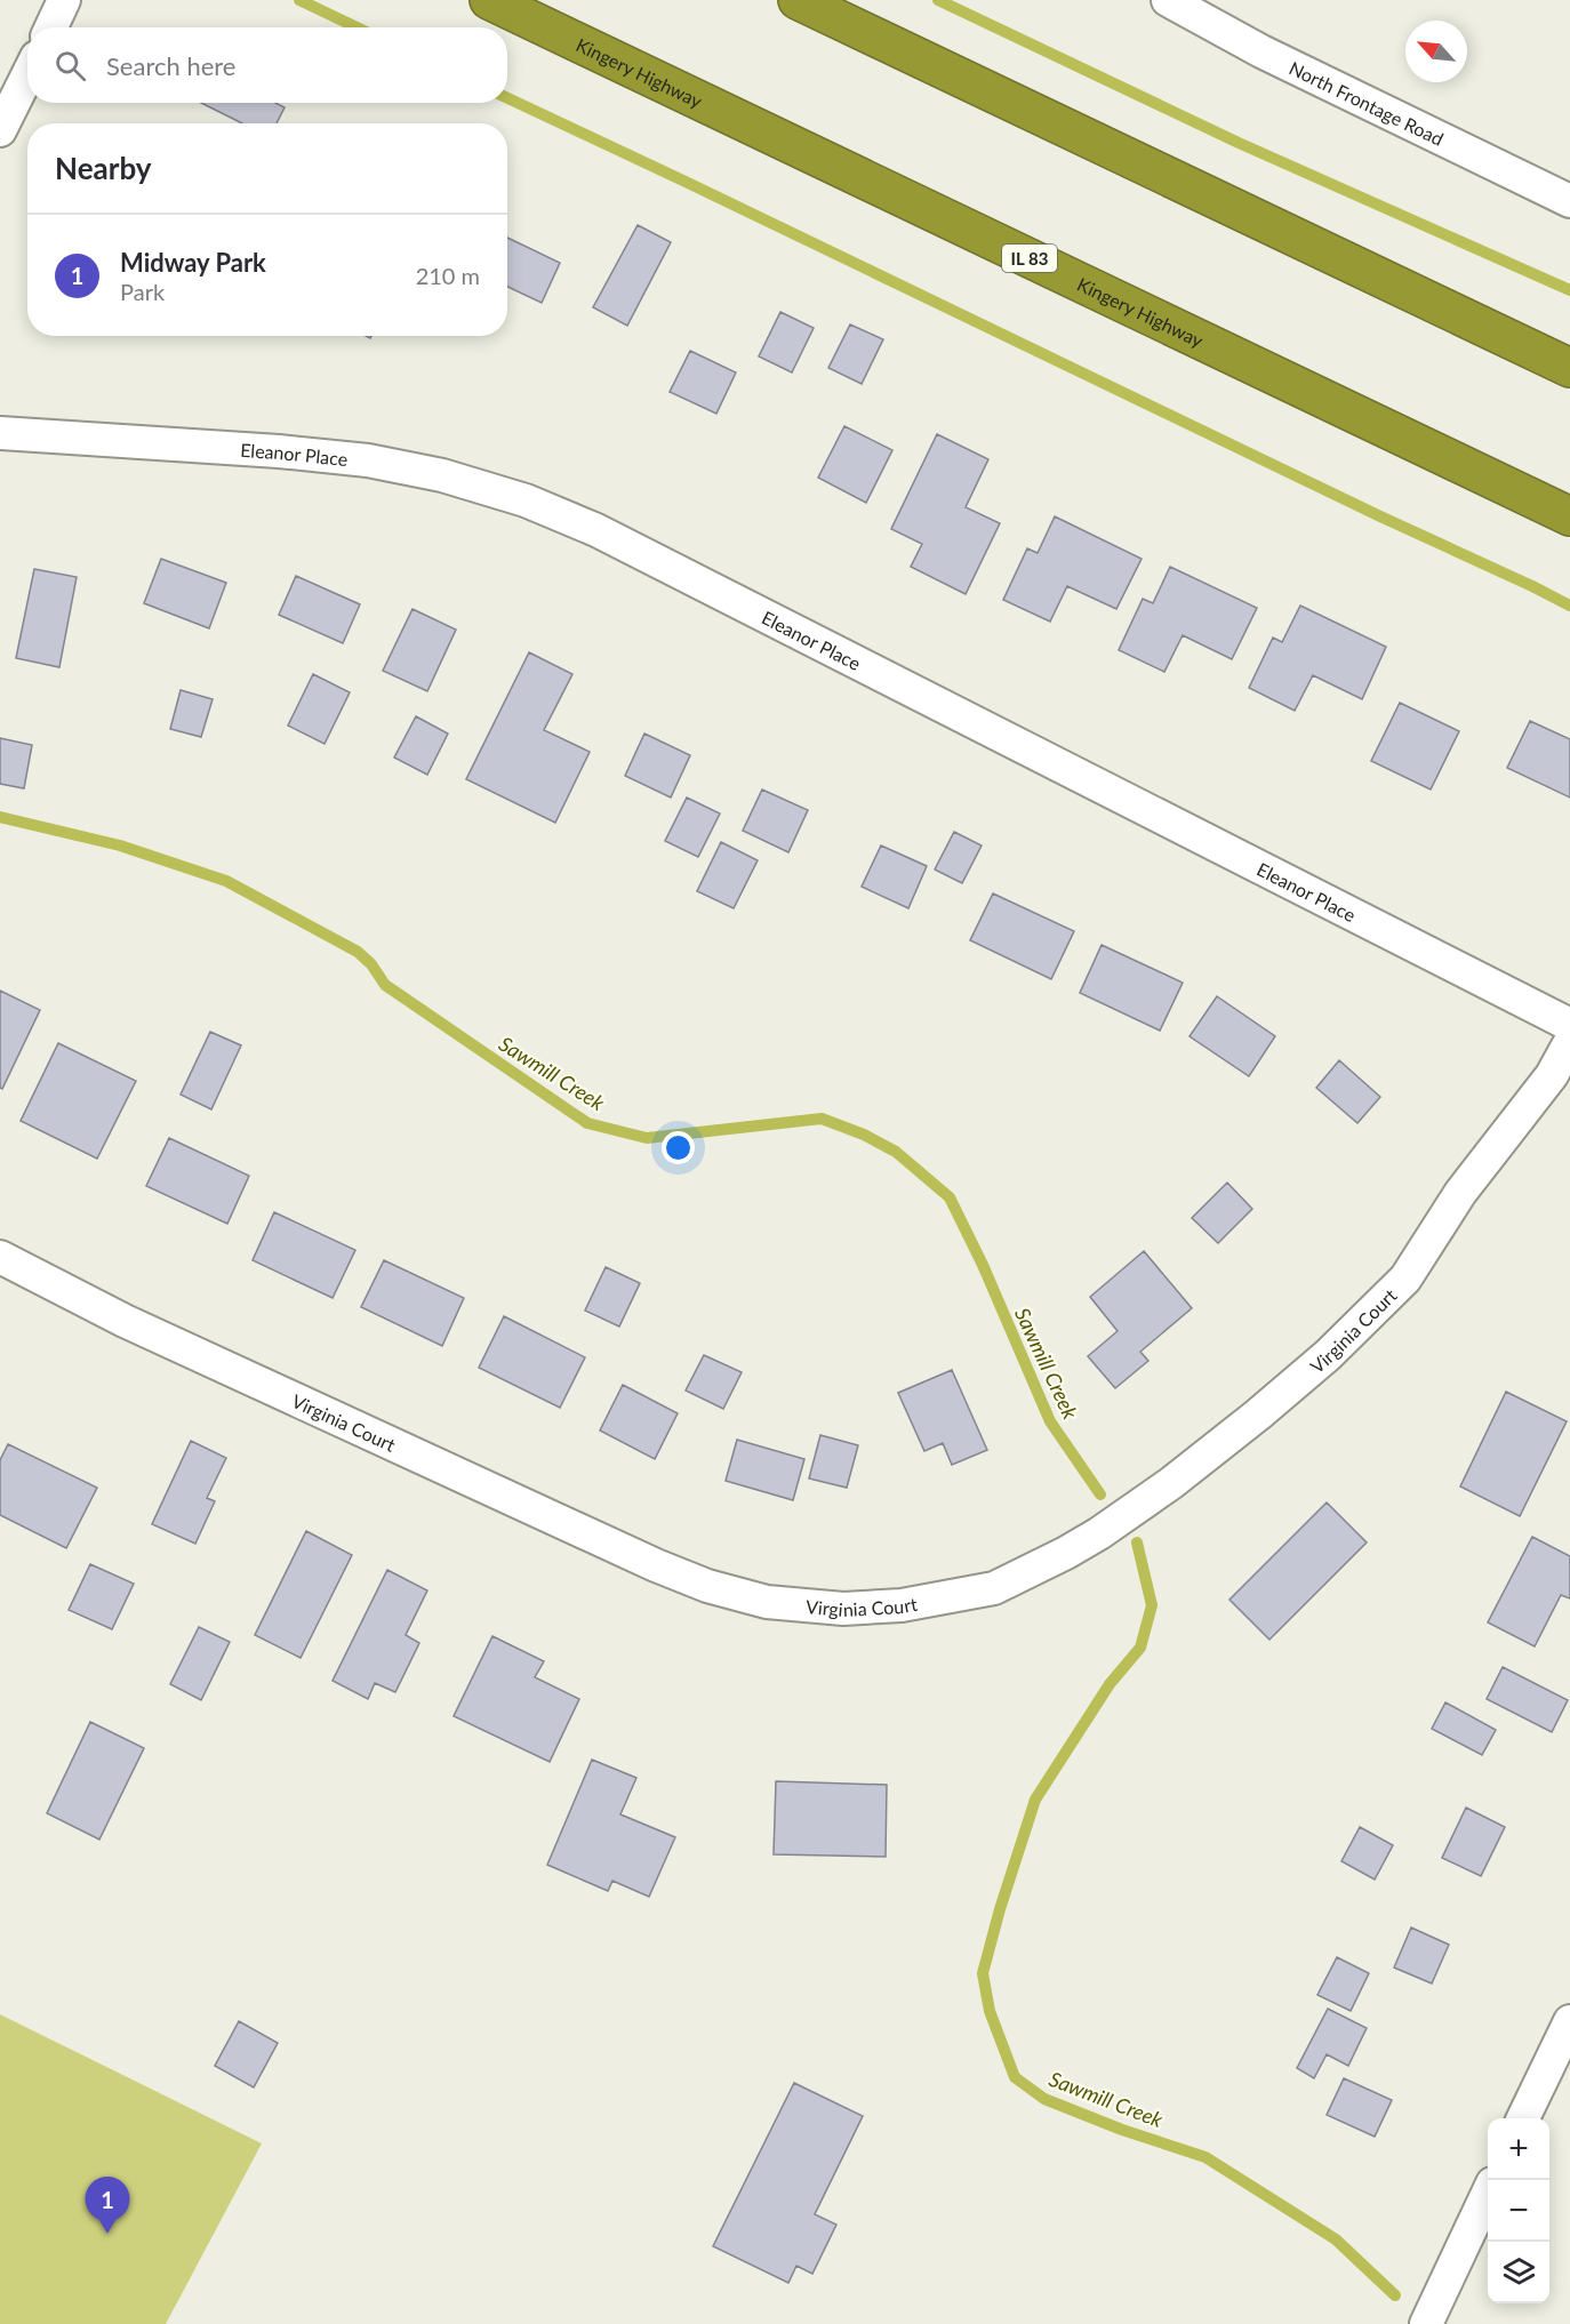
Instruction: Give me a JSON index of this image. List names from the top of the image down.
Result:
{
  "streets": {
    "highway": ["Kingery Highway", "IL 83"],
    "street": ["North Frontage Road", "Eleanor Place", "Virginia Court"]
  },
  "water": ["Sawmill Creek"],
  "north": "top left",
  "page": {
    "search": "Search here",
    "heading": "Nearby",
    "list": [
      {
        "mark": "1",
        "name": "Midway Park",
        "note": "Park",
        "value": "210 m"
      }
    ],
    "map_buttons": ["+", "−"],
    "pins": "1"
  }
}
